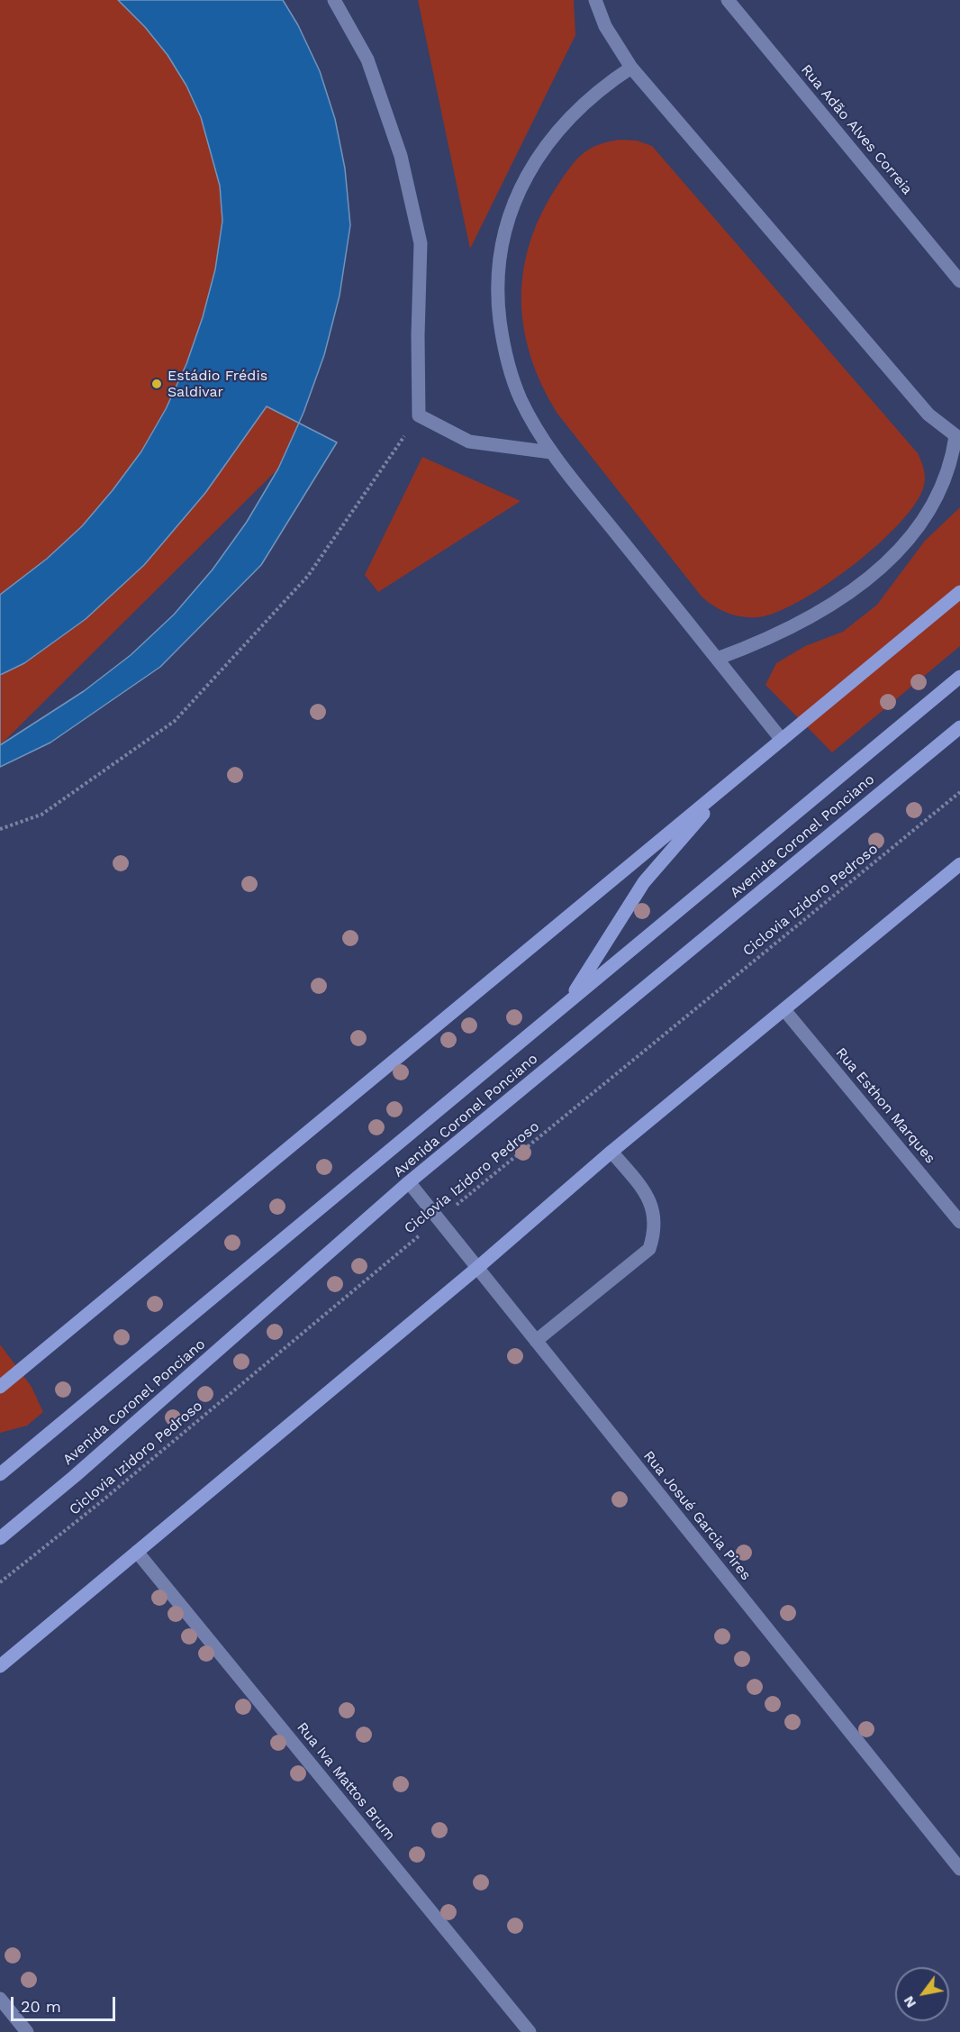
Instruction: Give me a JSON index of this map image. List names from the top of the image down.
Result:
{
  "streets": {
    "main road": ["Avenida Coronel Ponciano"],
    "street": [
      "Rua Adão Alves Correia",
      "Rua Esthon Marques",
      "Rua Josué Garcia Pires",
      "Rua Iva Mattos Brum"
    ],
    "path": ["Ciclovia Izidoro Pedroso"]
  },
  "crossings": [
    ["Avenida Coronel Ponciano", "Rua Josué Garcia Pires"],
    ["Ciclovia Izidoro Pedroso", "Rua Josué Garcia Pires"]
  ],
  "places": ["Estádio Frédis Saldivar"],
  "scale_bar": "20 m",
  "north": "bottom left"
}
